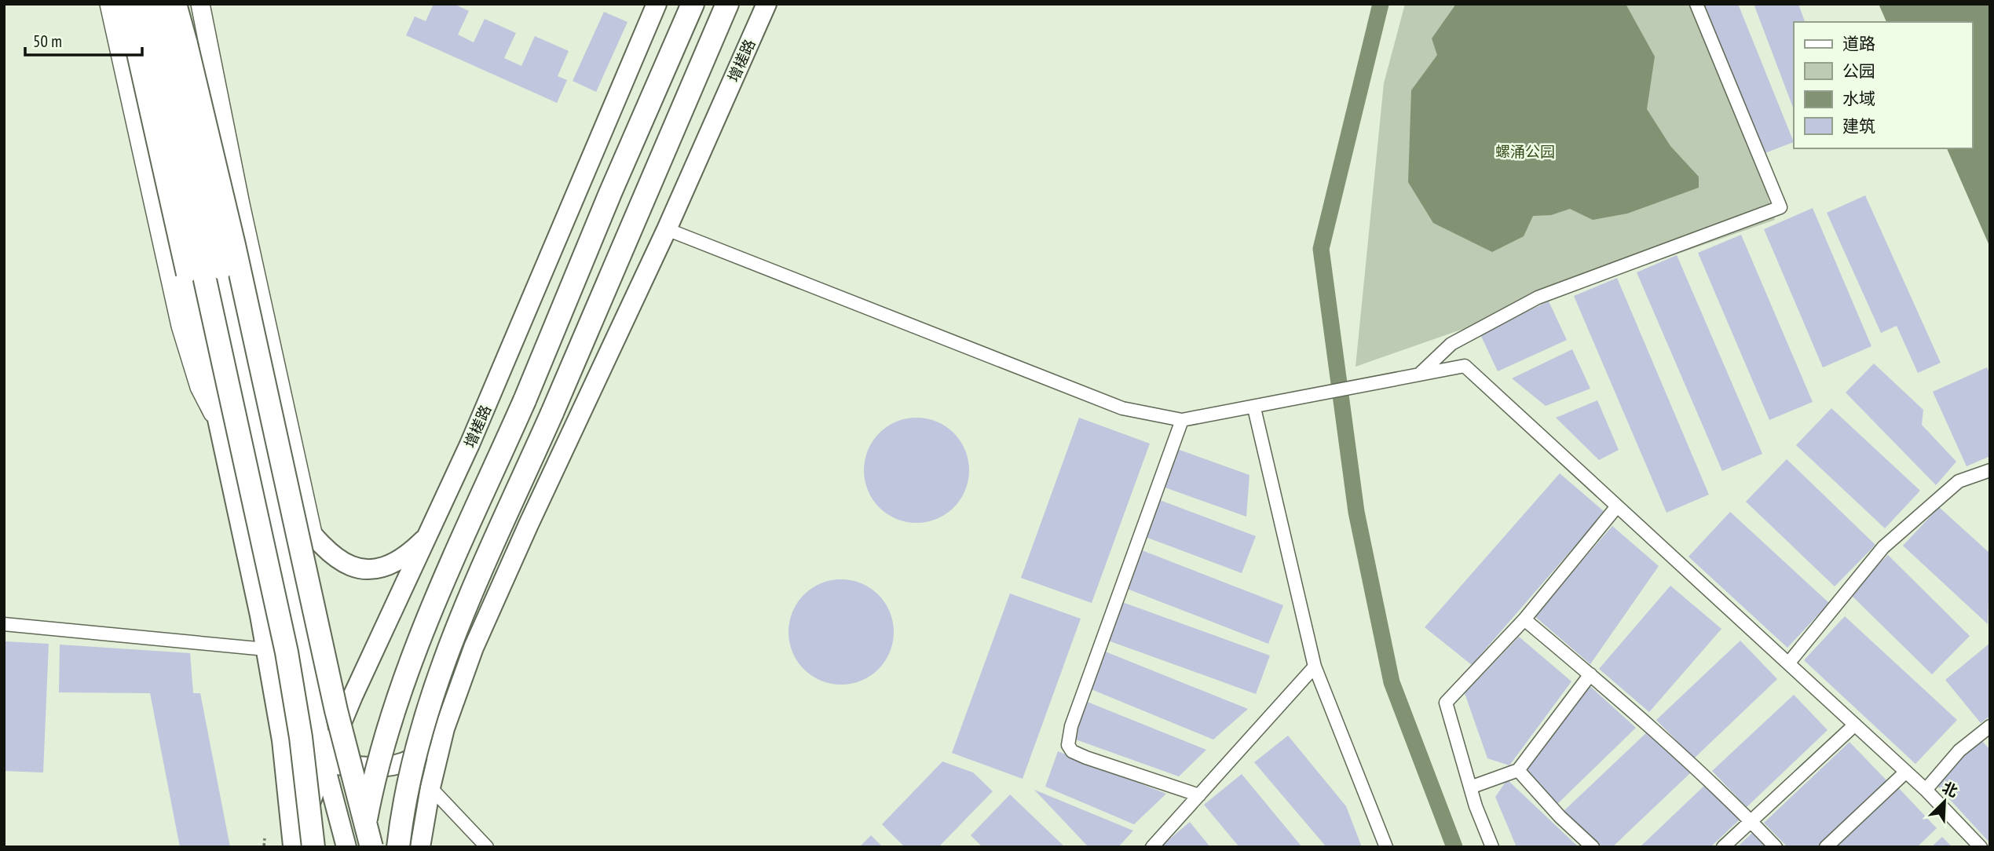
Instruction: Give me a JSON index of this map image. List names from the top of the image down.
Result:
{
  "streets": {
    "main road": ["增槎路"]
  },
  "parks": ["螺涌公园"],
  "legend": [
    "道路",
    "公园",
    "水域",
    "建筑"
  ],
  "scale_bar": "50 m",
  "north": "top right"
}
